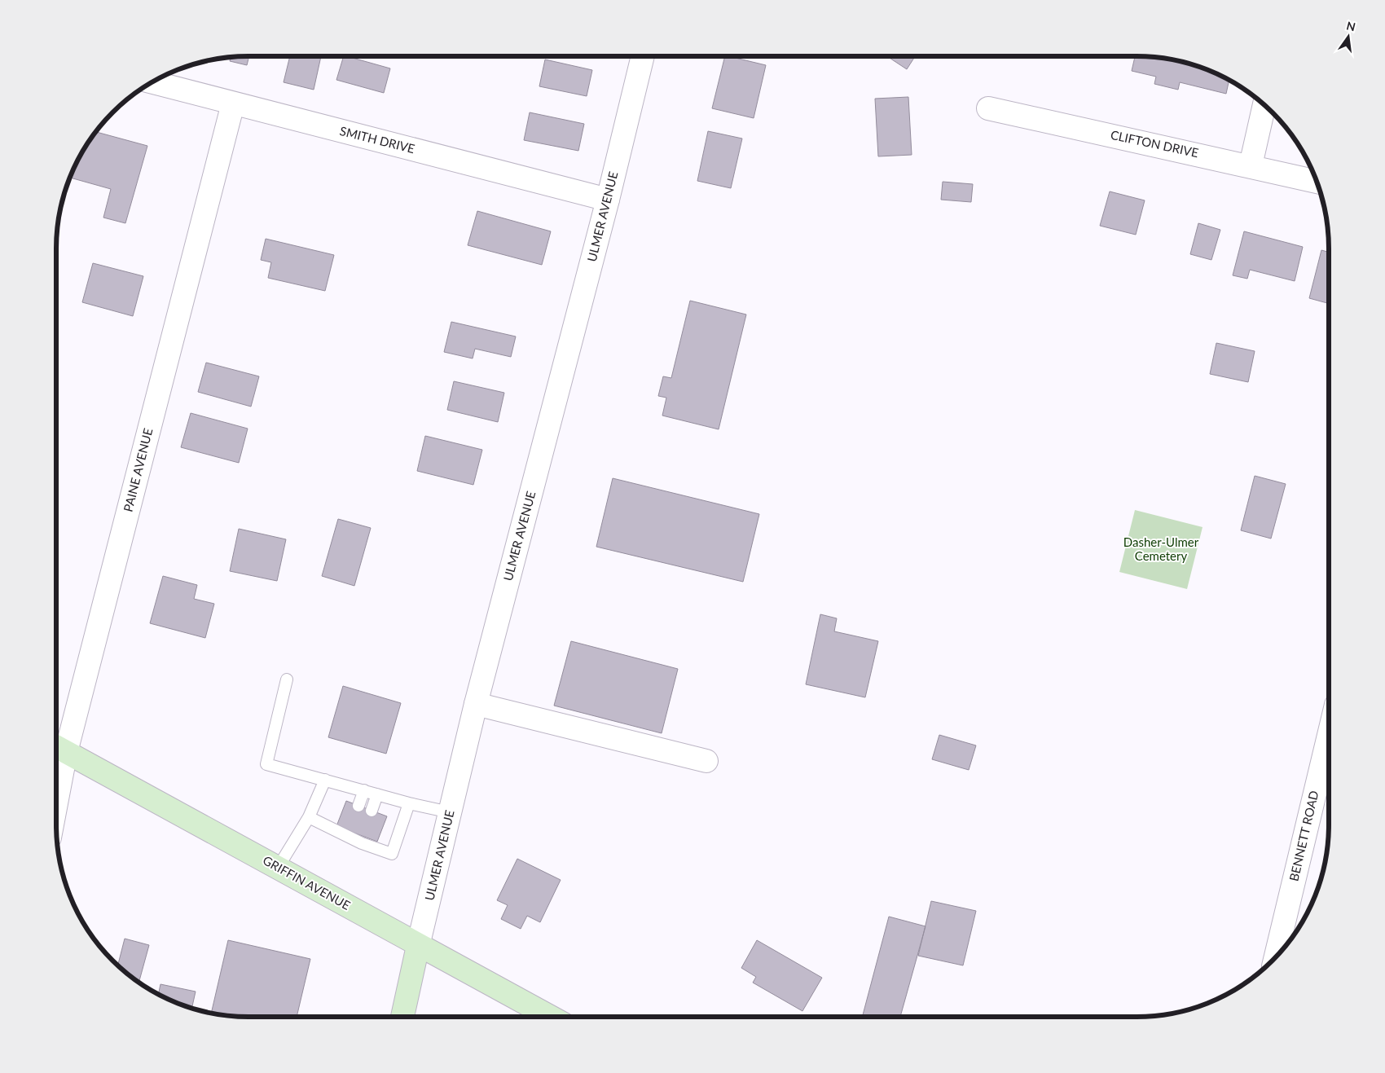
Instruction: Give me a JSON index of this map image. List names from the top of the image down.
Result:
{
  "streets": {
    "main road": ["ULMER AVENUE", "GRIFFIN AVENUE"],
    "street": [
      "SMITH DRIVE",
      "CLIFTON DRIVE",
      "PAINE AVENUE",
      "BENNETT ROAD"
    ]
  },
  "crossings": [
    ["SMITH DRIVE", "ULMER AVENUE"],
    ["SMITH DRIVE", "PAINE AVENUE"],
    ["ULMER AVENUE", "GRIFFIN AVENUE"],
    ["PAINE AVENUE", "GRIFFIN AVENUE"]
  ],
  "parks": ["Dasher-Ulmer Cemetery"],
  "north": "top"
}
